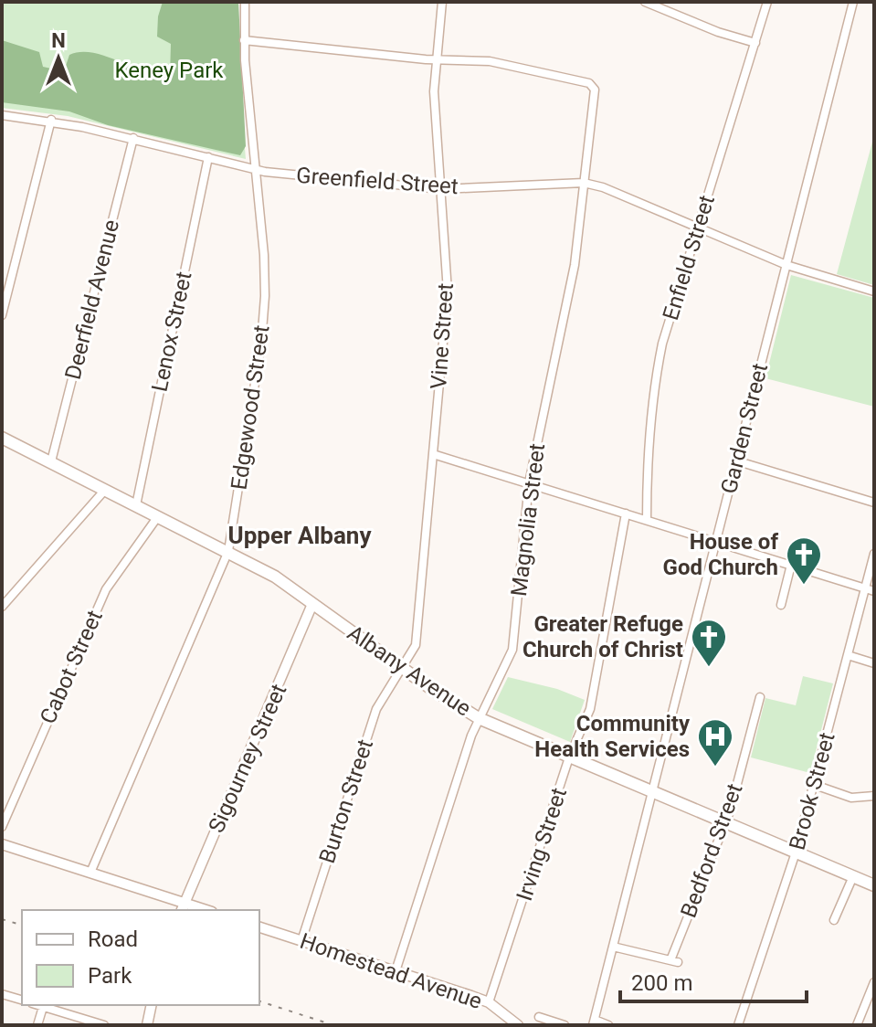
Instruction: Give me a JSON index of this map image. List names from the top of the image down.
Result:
{
  "streets": {
    "highway": ["Albany Avenue"],
    "main road": ["Sigourney Street", "Homestead Avenue"],
    "street": [
      "Greenfield Street",
      "Enfield Street",
      "Deerfield Avenue",
      "Lenox Street",
      "Vine Street",
      "Edgewood Street",
      "Garden Street",
      "Magnolia Street",
      "Cabot Street",
      "Brook Street",
      "Burton Street",
      "Irving Street",
      "Bedford Street"
    ]
  },
  "crossings": [
    ["Greenfield Street", "Enfield Street"],
    ["Greenfield Street", "Deerfield Avenue"],
    ["Greenfield Street", "Lenox Street"],
    ["Greenfield Street", "Vine Street"],
    ["Greenfield Street", "Edgewood Street"],
    ["Greenfield Street", "Garden Street"],
    ["Greenfield Street", "Magnolia Street"],
    ["Deerfield Avenue", "Albany Avenue"],
    ["Lenox Street", "Albany Avenue"],
    ["Vine Street", "Magnolia Street"],
    ["Vine Street", "Albany Avenue"],
    ["Vine Street", "Burton Street"],
    ["Edgewood Street", "Albany Avenue"],
    ["Garden Street", "Albany Avenue"],
    ["Garden Street", "Bedford Street"],
    ["Magnolia Street", "Albany Avenue"],
    ["Magnolia Street", "Homestead Avenue"],
    ["Cabot Street", "Albany Avenue"],
    ["Albany Avenue", "Sigourney Street"],
    ["Albany Avenue", "Brook Street"],
    ["Albany Avenue", "Burton Street"],
    ["Albany Avenue", "Irving Street"],
    ["Albany Avenue", "Bedford Street"],
    ["Burton Street", "Homestead Avenue"],
    ["Irving Street", "Homestead Avenue"]
  ],
  "districts": ["Upper Albany"],
  "parks": ["Keney Park"],
  "places": {
    "church": ["House of God Church", "Greater Refuge Church of Christ"],
    "hospital": ["Community Health Services"]
  },
  "legend": ["Road", "Park"],
  "scale_bar": "200 m",
  "north": "top"
}
